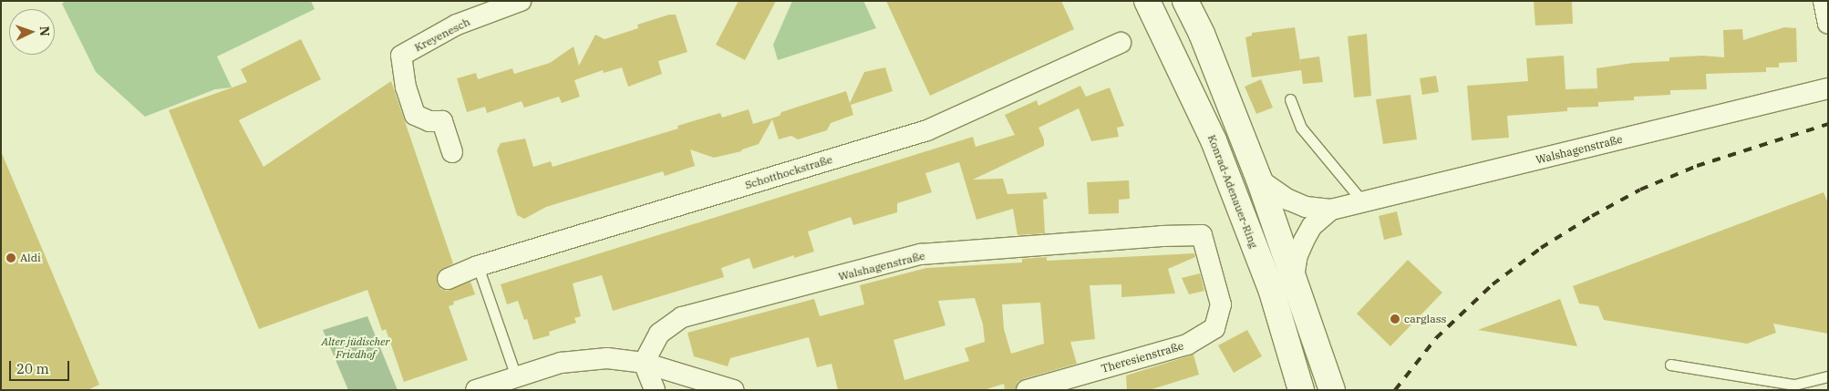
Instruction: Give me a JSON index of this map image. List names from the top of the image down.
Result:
{
  "streets": {
    "main road": ["Konrad-Adenauer-Ring"],
    "street": [
      "Kreyenesch",
      "Walshagenstraße",
      "Schotthockstraße",
      "Theresienstraße"
    ]
  },
  "crossings": [
    ["Walshagenstraße", "Theresienstraße"]
  ],
  "parks": ["Alter jüdischer Friedhof"],
  "places": ["Aldi", "carglass"],
  "scale_bar": "20 m",
  "north": "right"
}
